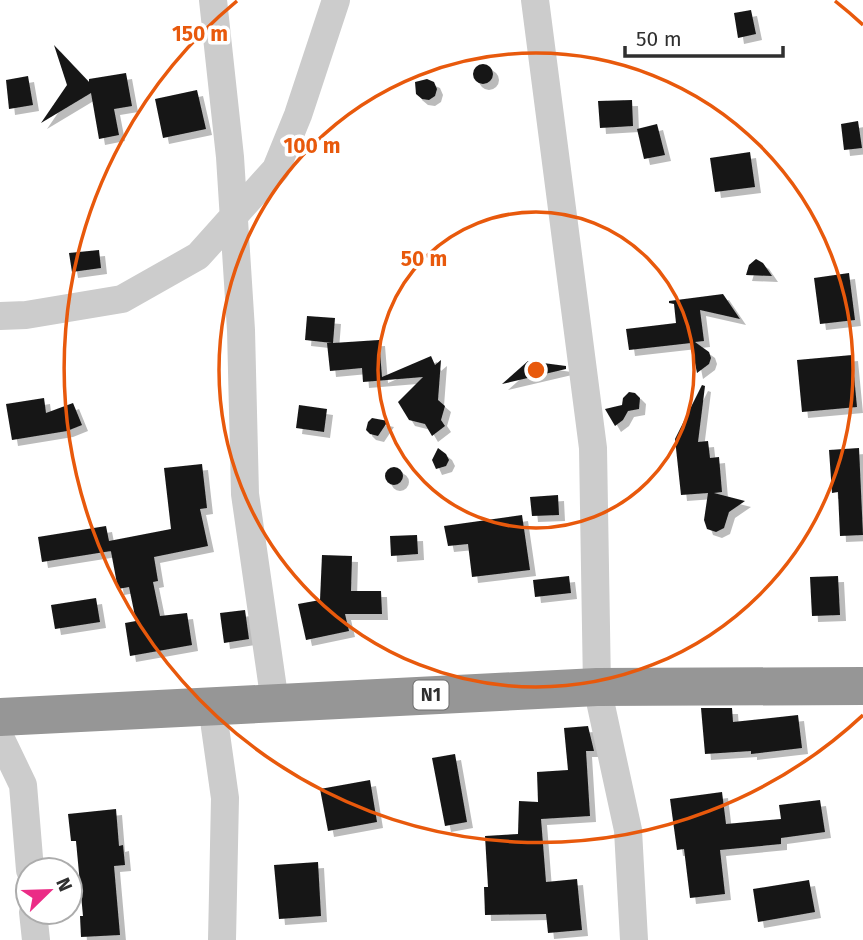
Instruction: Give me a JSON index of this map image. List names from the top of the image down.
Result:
{
  "streets": {
    "highway": ["N1"]
  },
  "scale_bar": "50 m",
  "north": "top right",
  "rings": ["150 m", "100 m", "50 m"]
}
